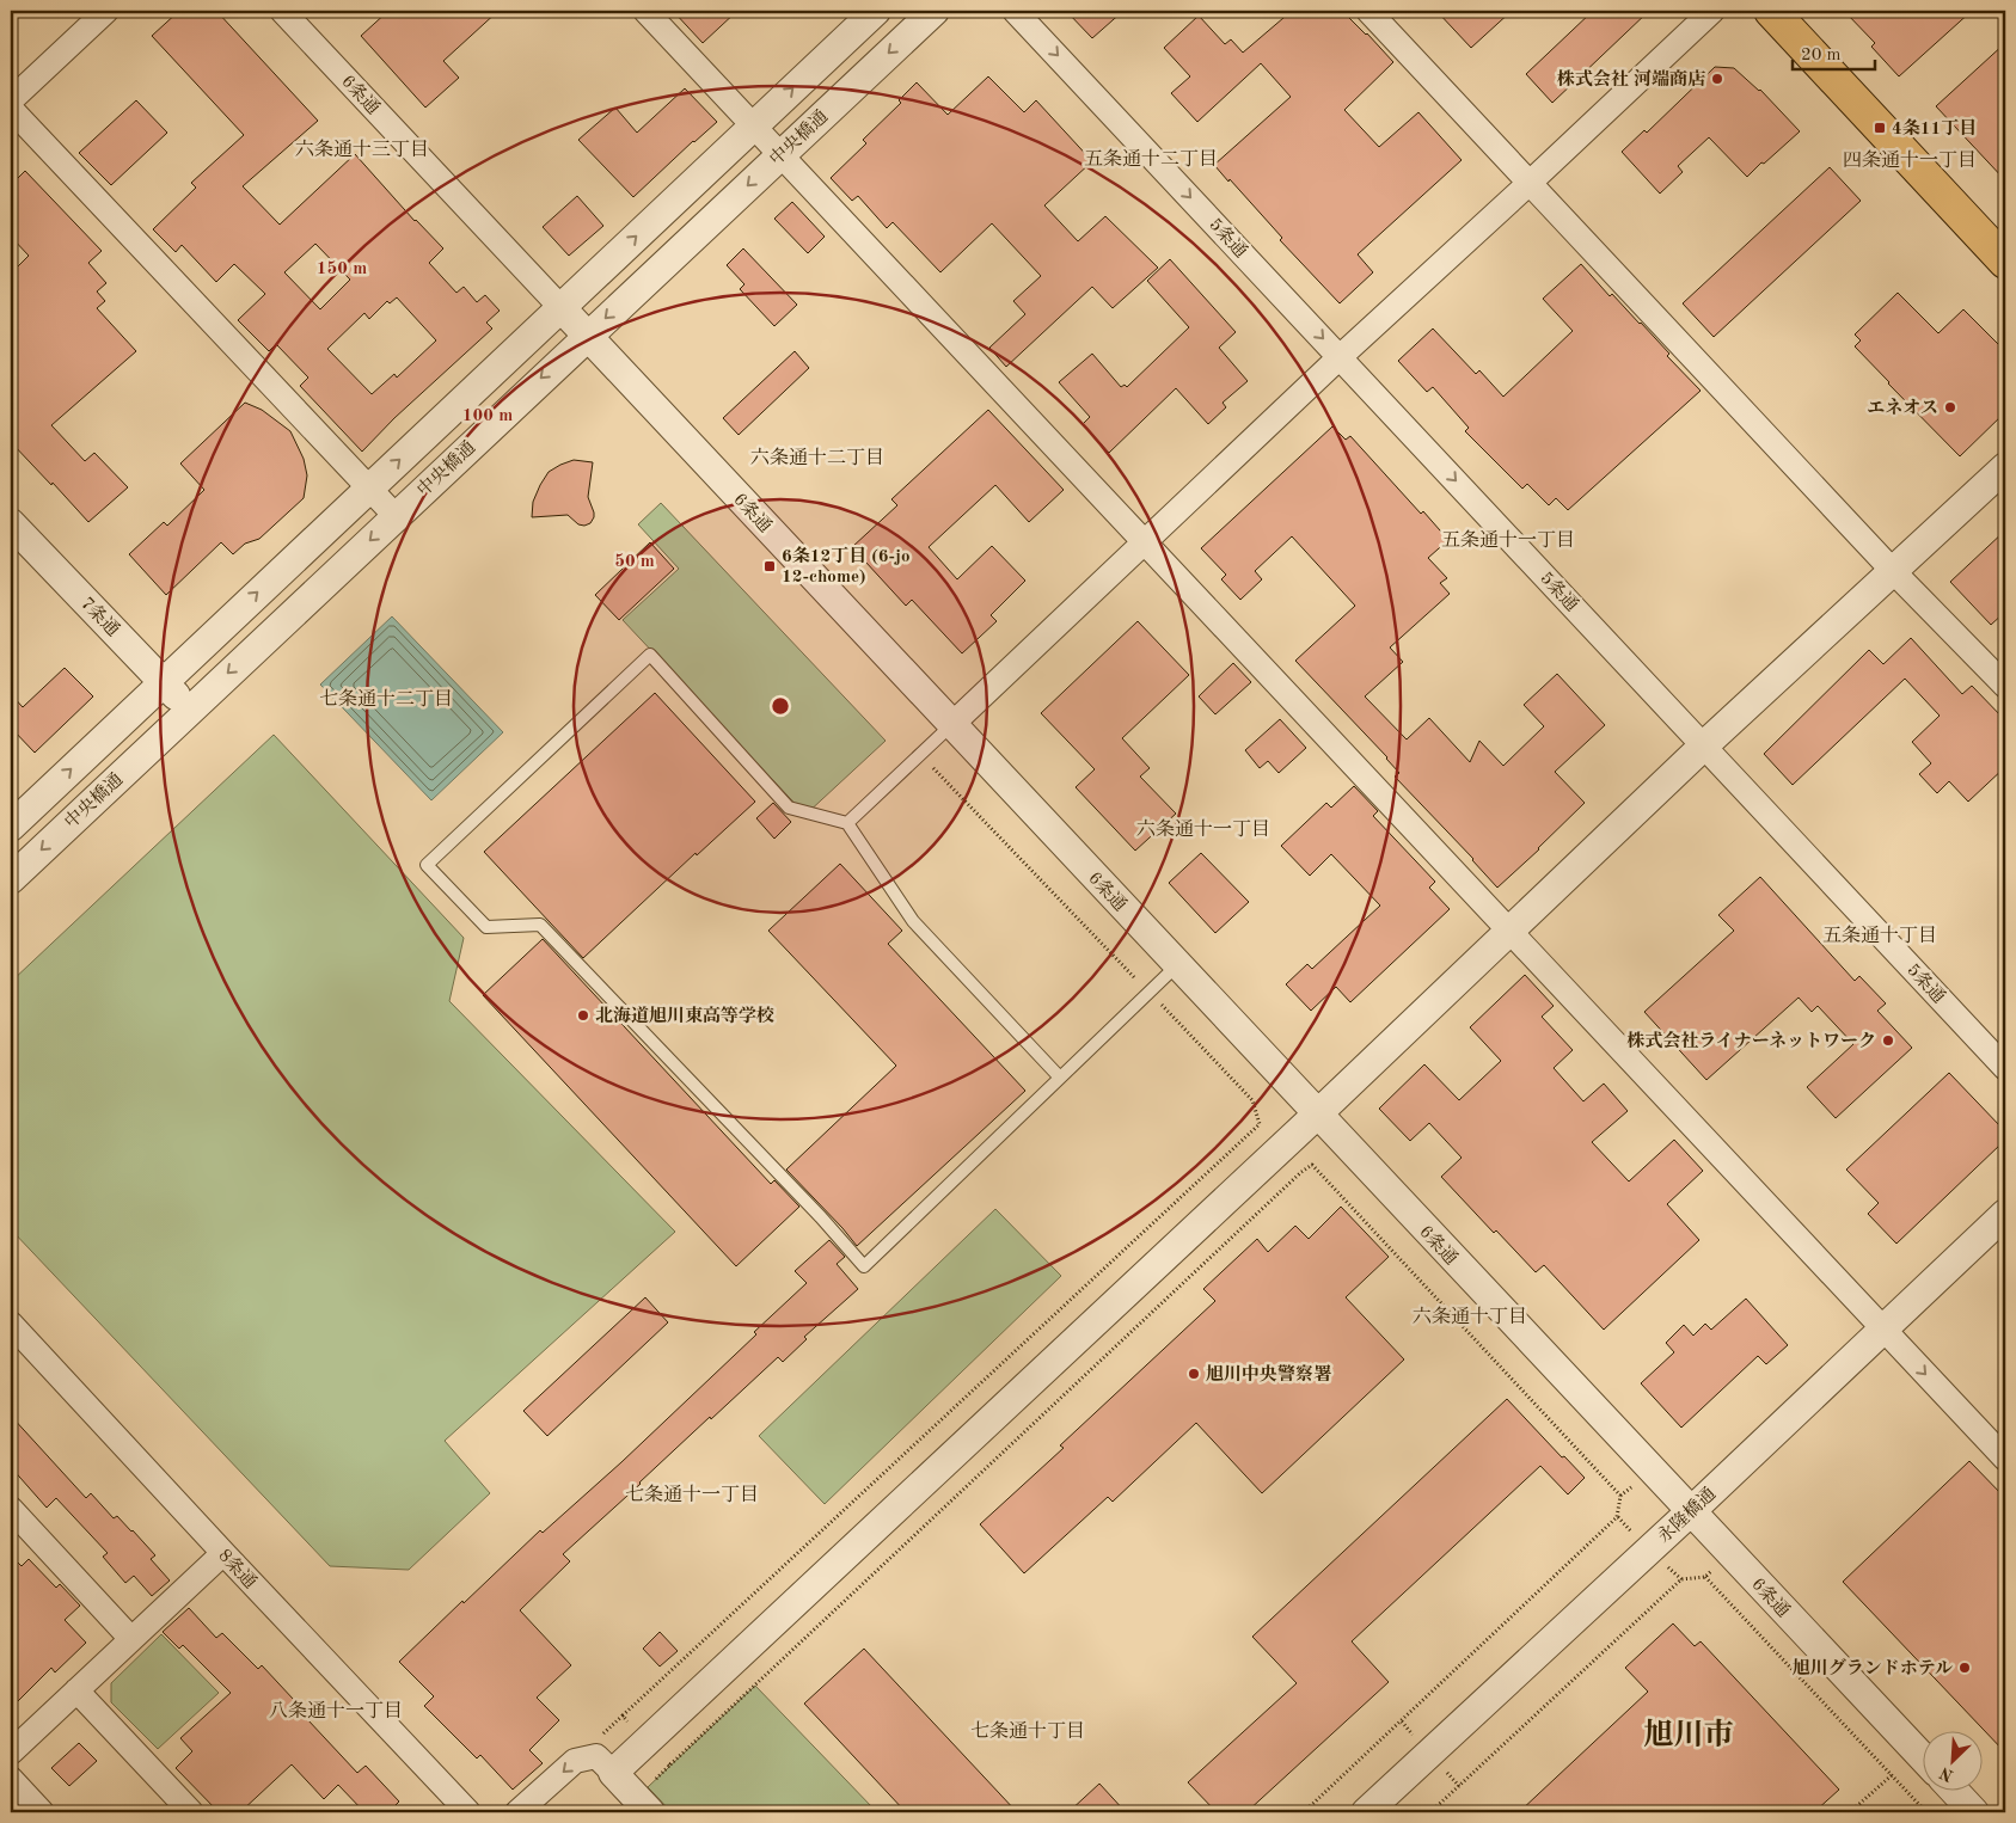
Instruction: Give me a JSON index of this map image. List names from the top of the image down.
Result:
{
  "streets": {
    "street": [
      "6条通",
      "中央橋通",
      "5条通",
      "7条通",
      "永隆橋通",
      "8条通"
    ]
  },
  "crossings": [
    ["6条通", "中央橋通"],
    ["6条通", "永隆橋通"],
    ["中央橋通", "7条通"]
  ],
  "one_way": ["5条通"],
  "districts": [
    "六条通十三丁目",
    "五条通十二丁目",
    "四条通十一丁目",
    "六条通十二丁目",
    "五条通十一丁目",
    "七条通十二丁目",
    "六条通十一丁目",
    "五条通十丁目",
    "六条通十丁目",
    "七条通十一丁目",
    "八条通十一丁目",
    "七条通十丁目",
    "旭川市"
  ],
  "places": {
    "other": [
      "株式会社 河端商店",
      "エネオス",
      "北海道旭川東高等学校",
      "株式会社ライナーネットワーク",
      "旭川中央警察署",
      "旭川グランドホテル"
    ],
    "transit": ["4条11丁目", "6条12丁目 (6-jo 12-chome)"]
  },
  "scale_bar": "20 m",
  "north": "bottom left",
  "rings": ["150 m", "100 m", "50 m"]
}
